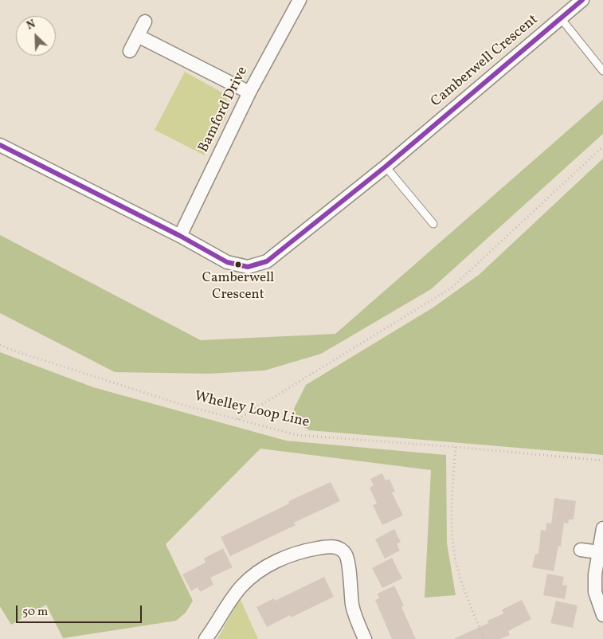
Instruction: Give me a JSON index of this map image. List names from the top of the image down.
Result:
{
  "streets": {
    "street": ["Camberwell Crescent", "Bamford Drive"],
    "path": ["Whelley Loop Line"]
  },
  "crossings": [
    ["Camberwell Crescent", "Bamford Drive"]
  ],
  "places": ["Camberwell Crescent"],
  "scale_bar": "50 m",
  "north": "top left"
}
